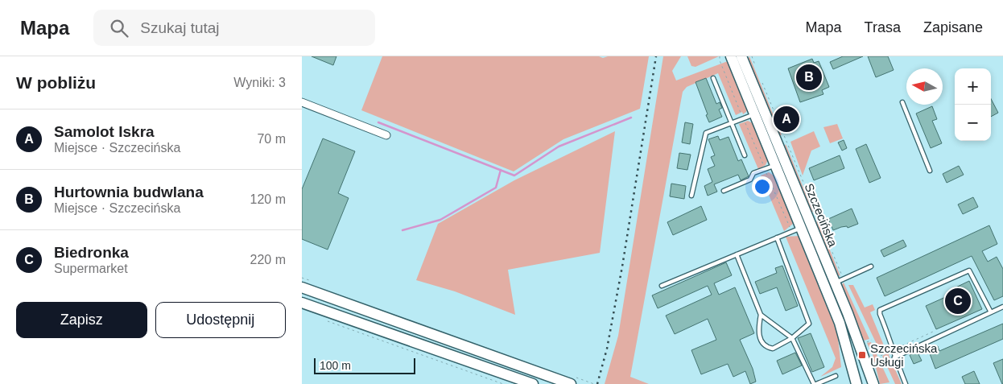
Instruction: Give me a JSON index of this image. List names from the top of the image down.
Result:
{
  "streets": {
    "main road": ["Szczecińska"]
  },
  "places": {
    "transit": ["Szczecińska Usługi"]
  },
  "scale_bar": "100 m",
  "north": "left",
  "page": {
    "header": "Mapa",
    "search": "Szukaj tutaj",
    "nav": ["Mapa", "Trasa", "Zapisane"],
    "heading": ["W pobliżu", "Wyniki: 3"],
    "pins": ["B", "A", "C"],
    "map_buttons": ["+", "−"],
    "list": [
      {
        "mark": "A",
        "name": "Samolot Iskra",
        "note": "Miejsce · Szczecińska",
        "value": "70 m"
      },
      {
        "mark": "B",
        "name": "Hurtownia budwlana",
        "note": "Miejsce · Szczecińska",
        "value": "120 m"
      },
      {
        "mark": "C",
        "name": "Biedronka",
        "note": "Supermarket",
        "value": "220 m"
      }
    ],
    "buttons": ["Zapisz", "Udostępnij"],
    "scale": "100 m"
  }
}
